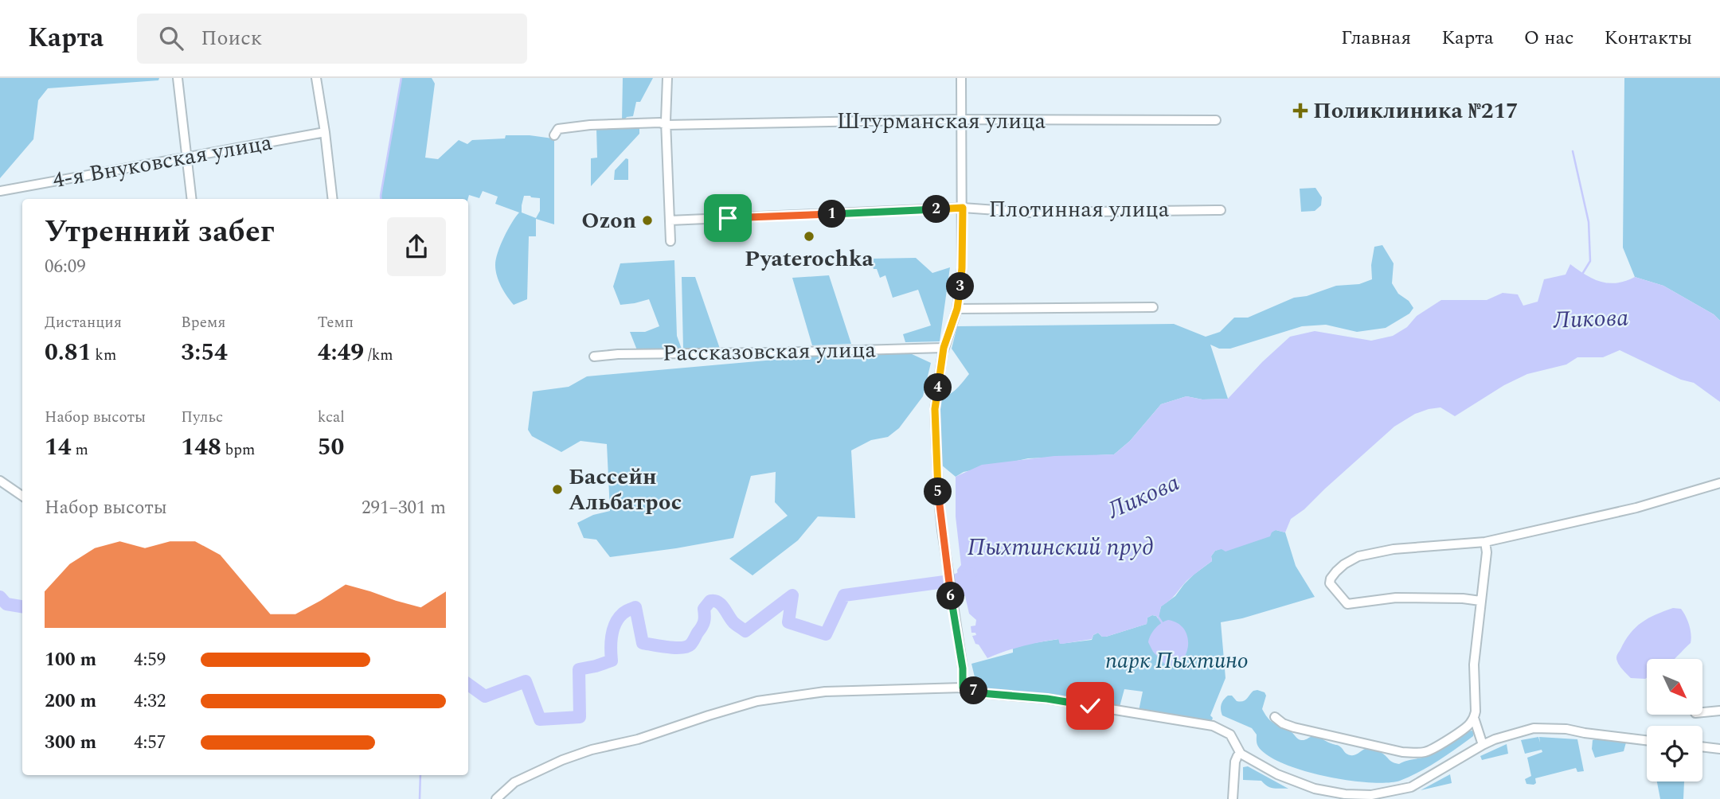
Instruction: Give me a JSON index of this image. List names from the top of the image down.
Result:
{
  "streets": {
    "street": [
      "Штурманская улица",
      "4-я Внуковская улица",
      "Плотинная улица",
      "Рассказовская улица"
    ]
  },
  "water": ["Ликова", "Пыхтинский пруд"],
  "parks": ["парк Пыхтино"],
  "places": {
    "health": ["Поликлиника №217"],
    "other": ["Ozon", "Pyaterochka", "Бассейн Альбатрос"]
  },
  "north": "bottom right",
  "page": {
    "header": "Карта",
    "search": "Поиск",
    "nav": [
      "Главная",
      "Карта",
      "О нас",
      "Контакты"
    ],
    "pins": [
      "2",
      "1",
      "3",
      "4",
      "5",
      "6",
      "7"
    ],
    "heading": ["Утренний забег", "06:09"],
    "stats": [
      ["Дистанция", "0.81 km"],
      ["Время", "3:54"],
      ["Темп", "4:49 /km"],
      ["Набор высоты", "14 m"],
      ["Пульс", "148 bpm"],
      ["kcal", "50"]
    ],
    "chart": ["Набор высоты", "291–301 m"],
    "list": [
      {
        "name": "100 m",
        "note": "4:59"
      },
      {
        "name": "200 m",
        "note": "4:32"
      },
      {
        "name": "300 m",
        "note": "4:57"
      }
    ]
  }
}
